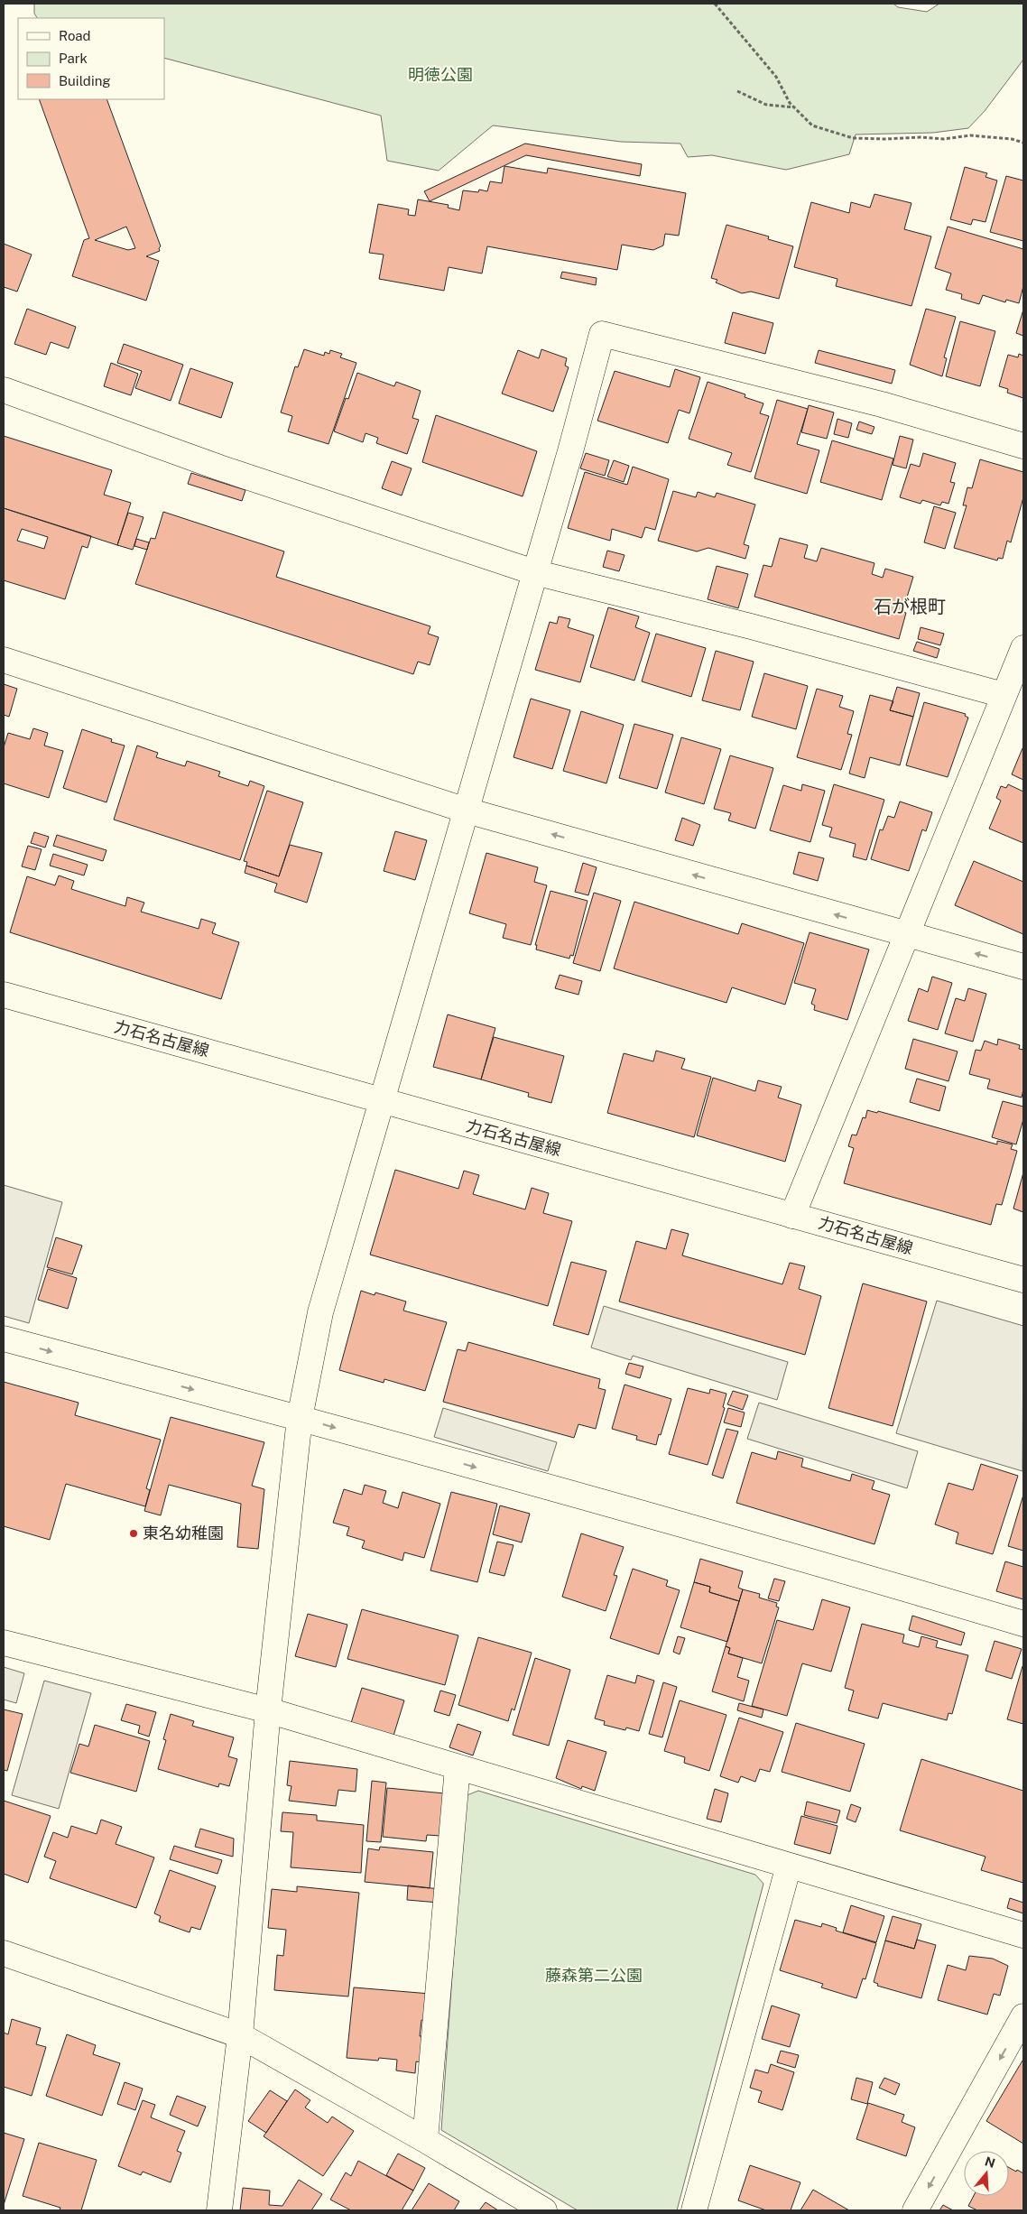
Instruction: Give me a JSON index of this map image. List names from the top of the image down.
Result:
{
  "streets": {
    "street": ["力石名古屋線"]
  },
  "districts": ["石が根町"],
  "parks": ["明徳公園", "藤森第二公園"],
  "places": ["東名幼稚園"],
  "legend": ["Road", "Park", "Building"],
  "north": "top"
}
